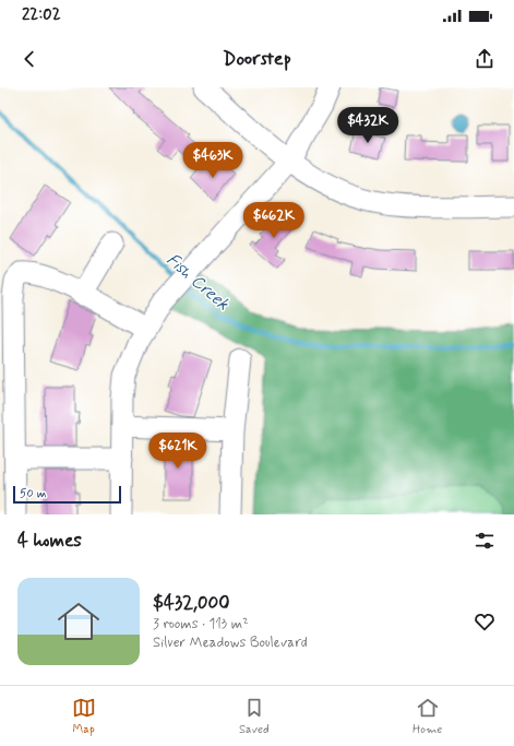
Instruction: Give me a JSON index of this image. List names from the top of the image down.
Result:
{
  "water": ["Fish Creek"],
  "scale_bar": "50 m",
  "page": {
    "status": "22:02",
    "header": "Doorstep",
    "price": [
      "$432K",
      "$463K",
      "$662K",
      "$621K"
    ],
    "scale": "50 m",
    "heading": "4 homes",
    "list": [
      {
        "name": "$432,000",
        "note": "3 rooms · 113 m² · Silver Meadows Boulevard"
      }
    ],
    "tabs": ["Map", "Saved", "Home"]
  }
}
